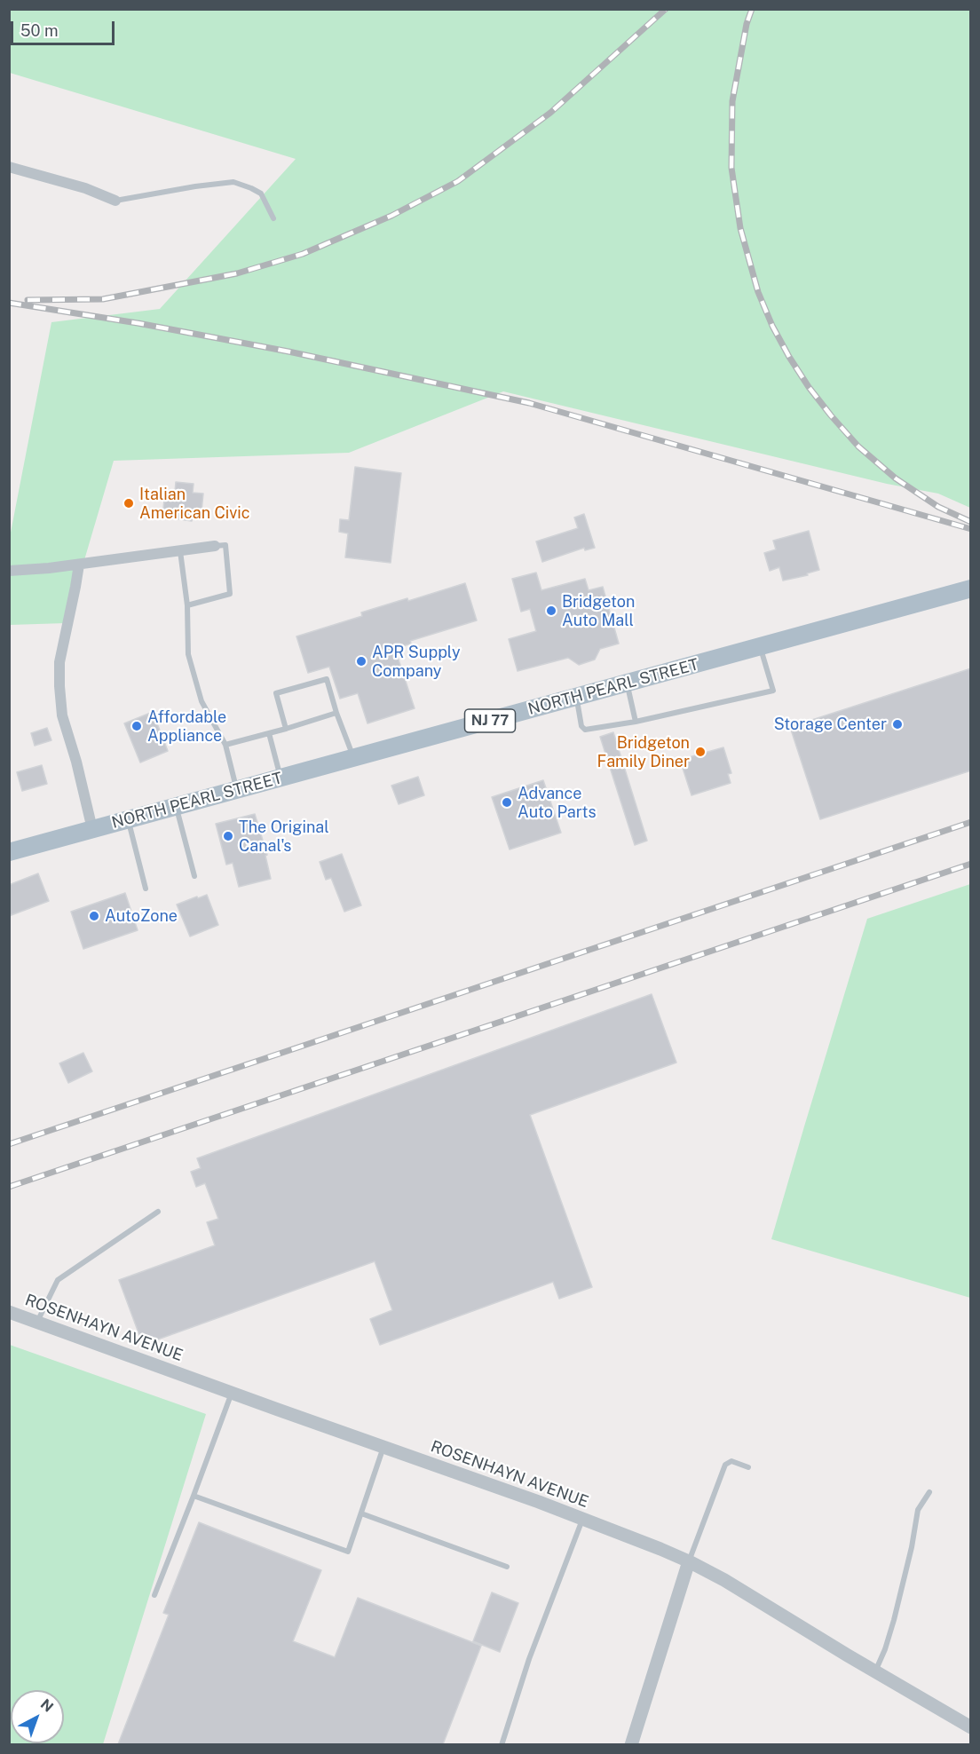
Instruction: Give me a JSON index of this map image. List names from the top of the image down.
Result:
{
  "streets": {
    "main road": ["NORTH PEARL STREET", "NJ 77"],
    "street": ["ROSENHAYN AVENUE"]
  },
  "places": [
    "Italian American Civic",
    "Bridgeton Auto Mall",
    "APR Supply Company",
    "Storage Center",
    "Affordable Appliance",
    "Bridgeton Family Diner",
    "Advance Auto Parts",
    "The Original Canal's",
    "AutoZone"
  ],
  "scale_bar": "50 m",
  "north": "top right"
}
